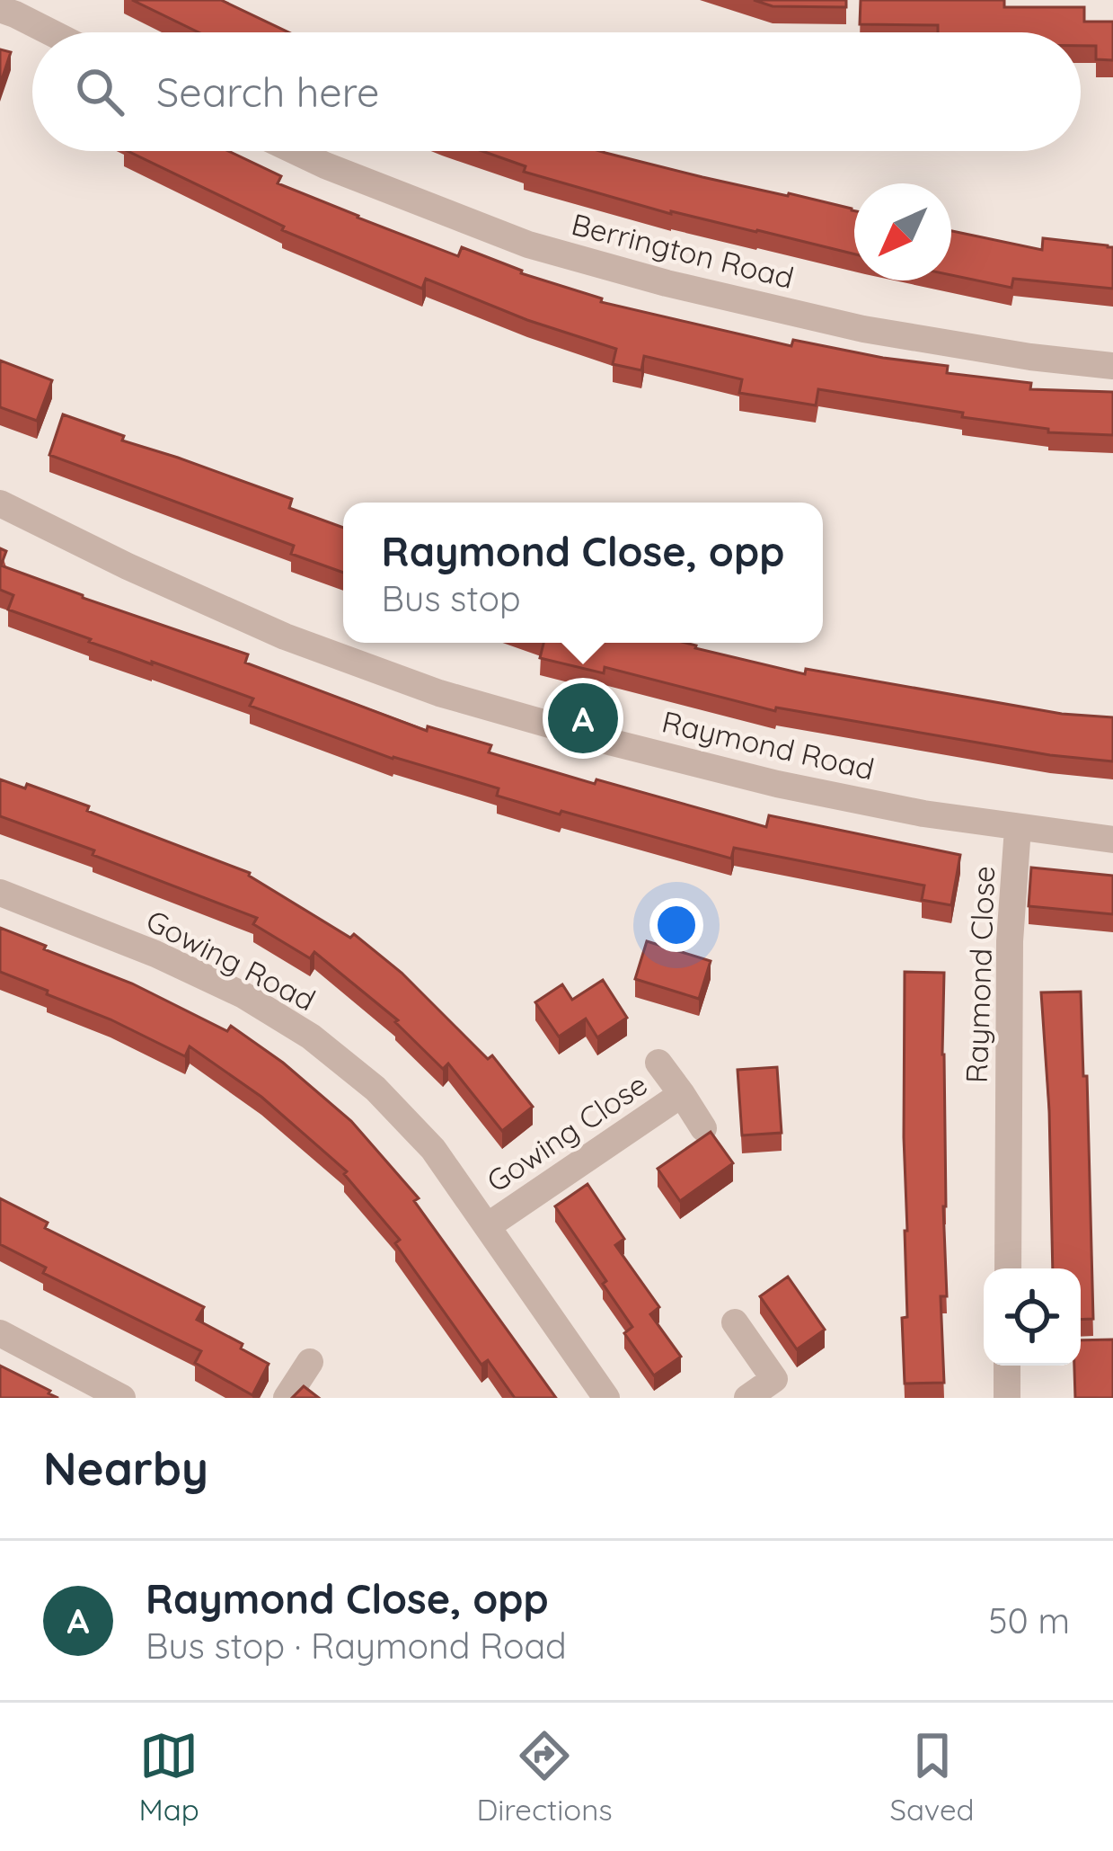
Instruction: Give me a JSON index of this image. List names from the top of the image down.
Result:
{
  "streets": {
    "street": [
      "Berrington Road",
      "Raymond Road",
      "Gowing Road",
      "Raymond Close",
      "Gowing Close"
    ]
  },
  "crossings": [
    ["Raymond Road", "Raymond Close"],
    ["Gowing Road", "Gowing Close"]
  ],
  "north": "bottom left",
  "page": {
    "search": "Search here",
    "popup": ["Raymond Close, opp", "Bus stop"],
    "pins": "A",
    "heading": "Nearby",
    "list": [
      {
        "mark": "A",
        "name": "Raymond Close, opp",
        "note": "Bus stop · Raymond Road",
        "value": "50 m"
      }
    ],
    "nav": ["Map", "Directions", "Saved"]
  }
}
